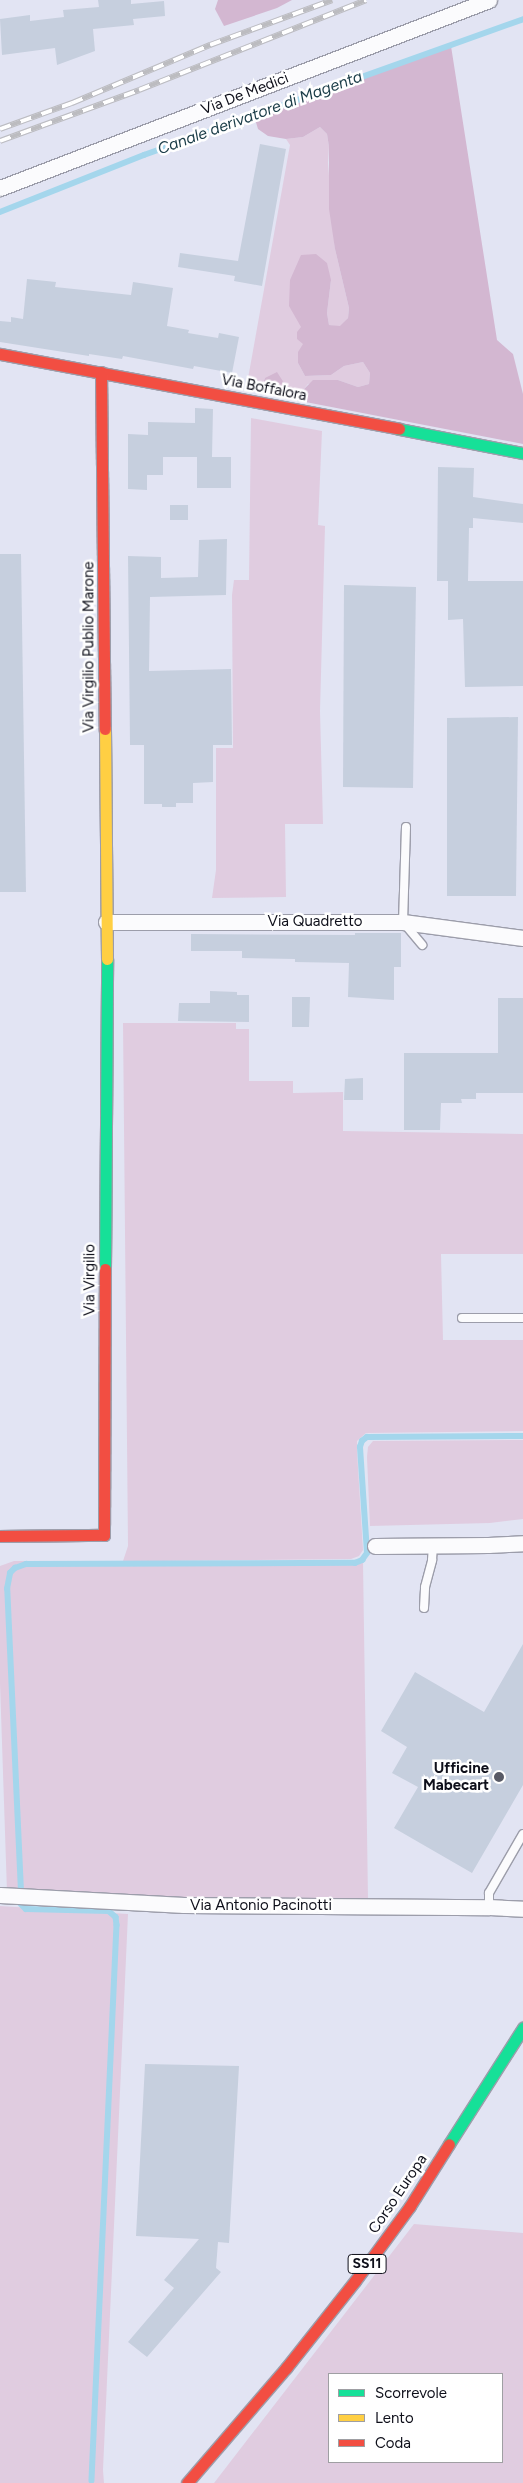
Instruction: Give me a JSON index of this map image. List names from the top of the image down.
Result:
{
  "streets": {
    "street": [
      "Via De Medici",
      "Via Boffalora",
      "Via Virgilio Publio Marone",
      "Via Quadretto",
      "Via Virgilio",
      "Via Antonio Pacinotti",
      "Corso Europa",
      "SS11"
    ]
  },
  "crossings": [
    ["Via Boffalora", "Via Virgilio Publio Marone"],
    ["Via Virgilio Publio Marone", "Via Quadretto"],
    ["Via Virgilio Publio Marone", "Via Virgilio"],
    ["Via Quadretto", "Via Virgilio"]
  ],
  "water": ["Canale derivatore di Magenta"],
  "places": ["Ufficine Mabecart"],
  "legend": ["Scorrevole", "Lento", "Coda"]
}
